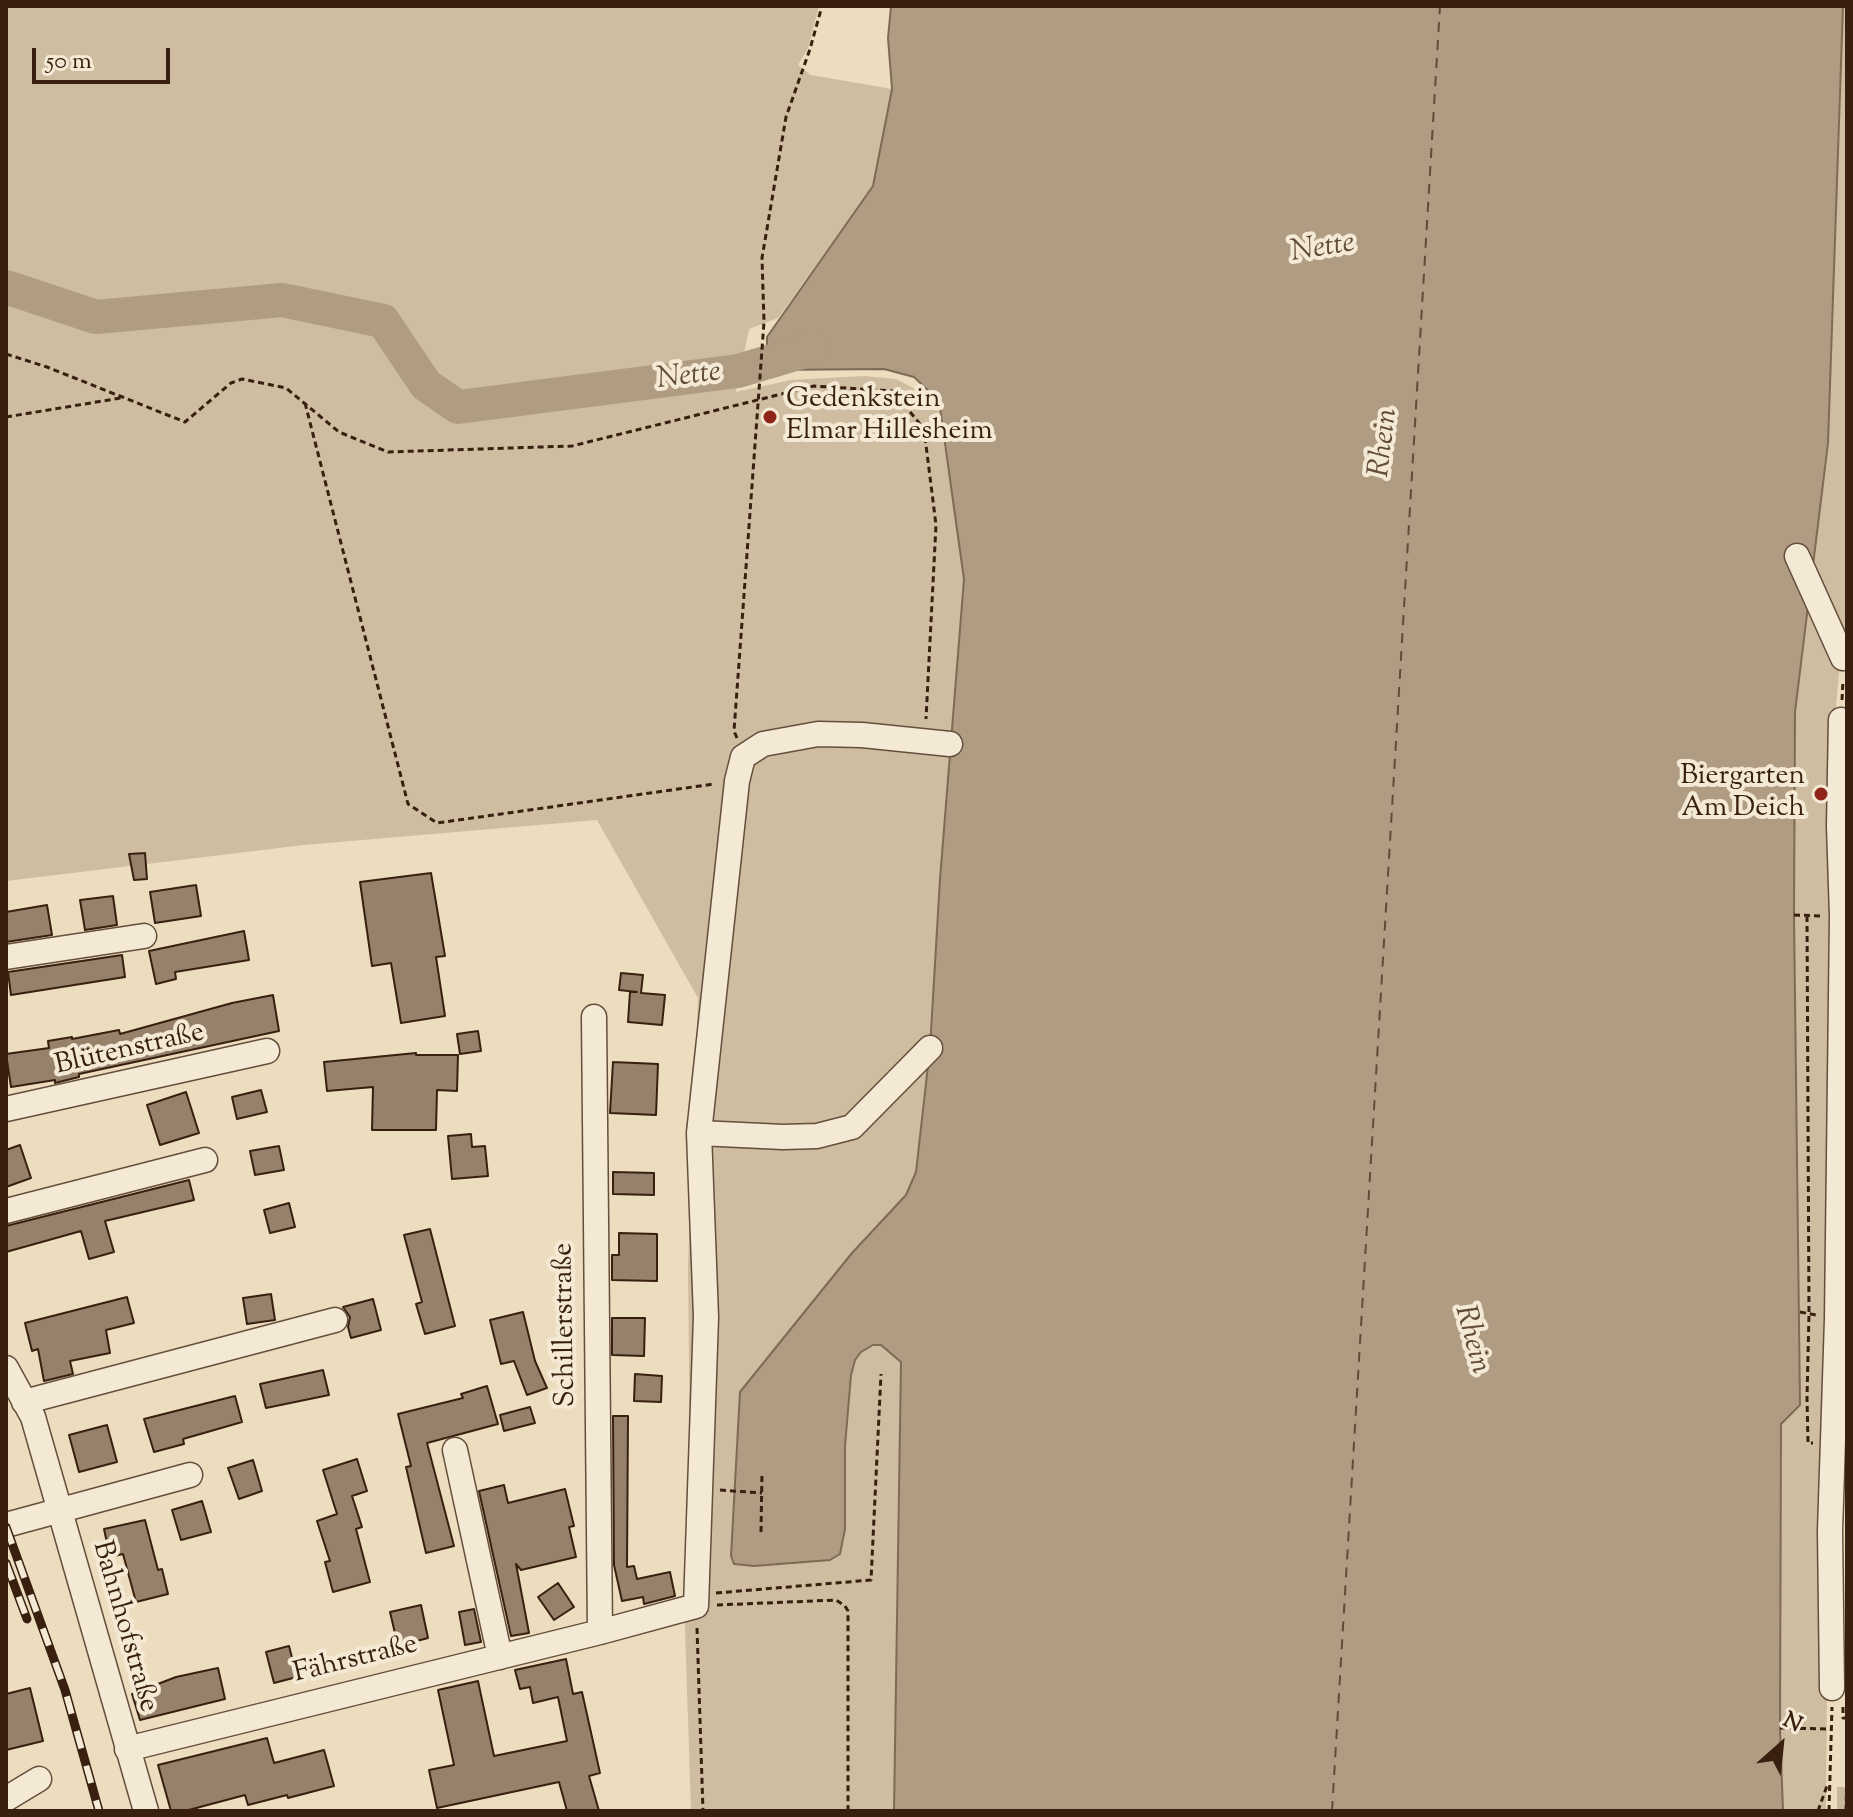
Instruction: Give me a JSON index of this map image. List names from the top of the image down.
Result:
{
  "streets": {
    "street": [
      "Blütenstraße",
      "Schillerstraße",
      "Bahnhofstraße",
      "Fährstraße"
    ]
  },
  "crossings": [
    ["Schillerstraße", "Fährstraße"],
    ["Bahnhofstraße", "Fährstraße"]
  ],
  "water": ["Nette", "Rhein"],
  "places": ["Gedenkstein Elmar Hillesheim", "Biergarten Am Deich"],
  "scale_bar": "50 m",
  "north": "top right"
}
